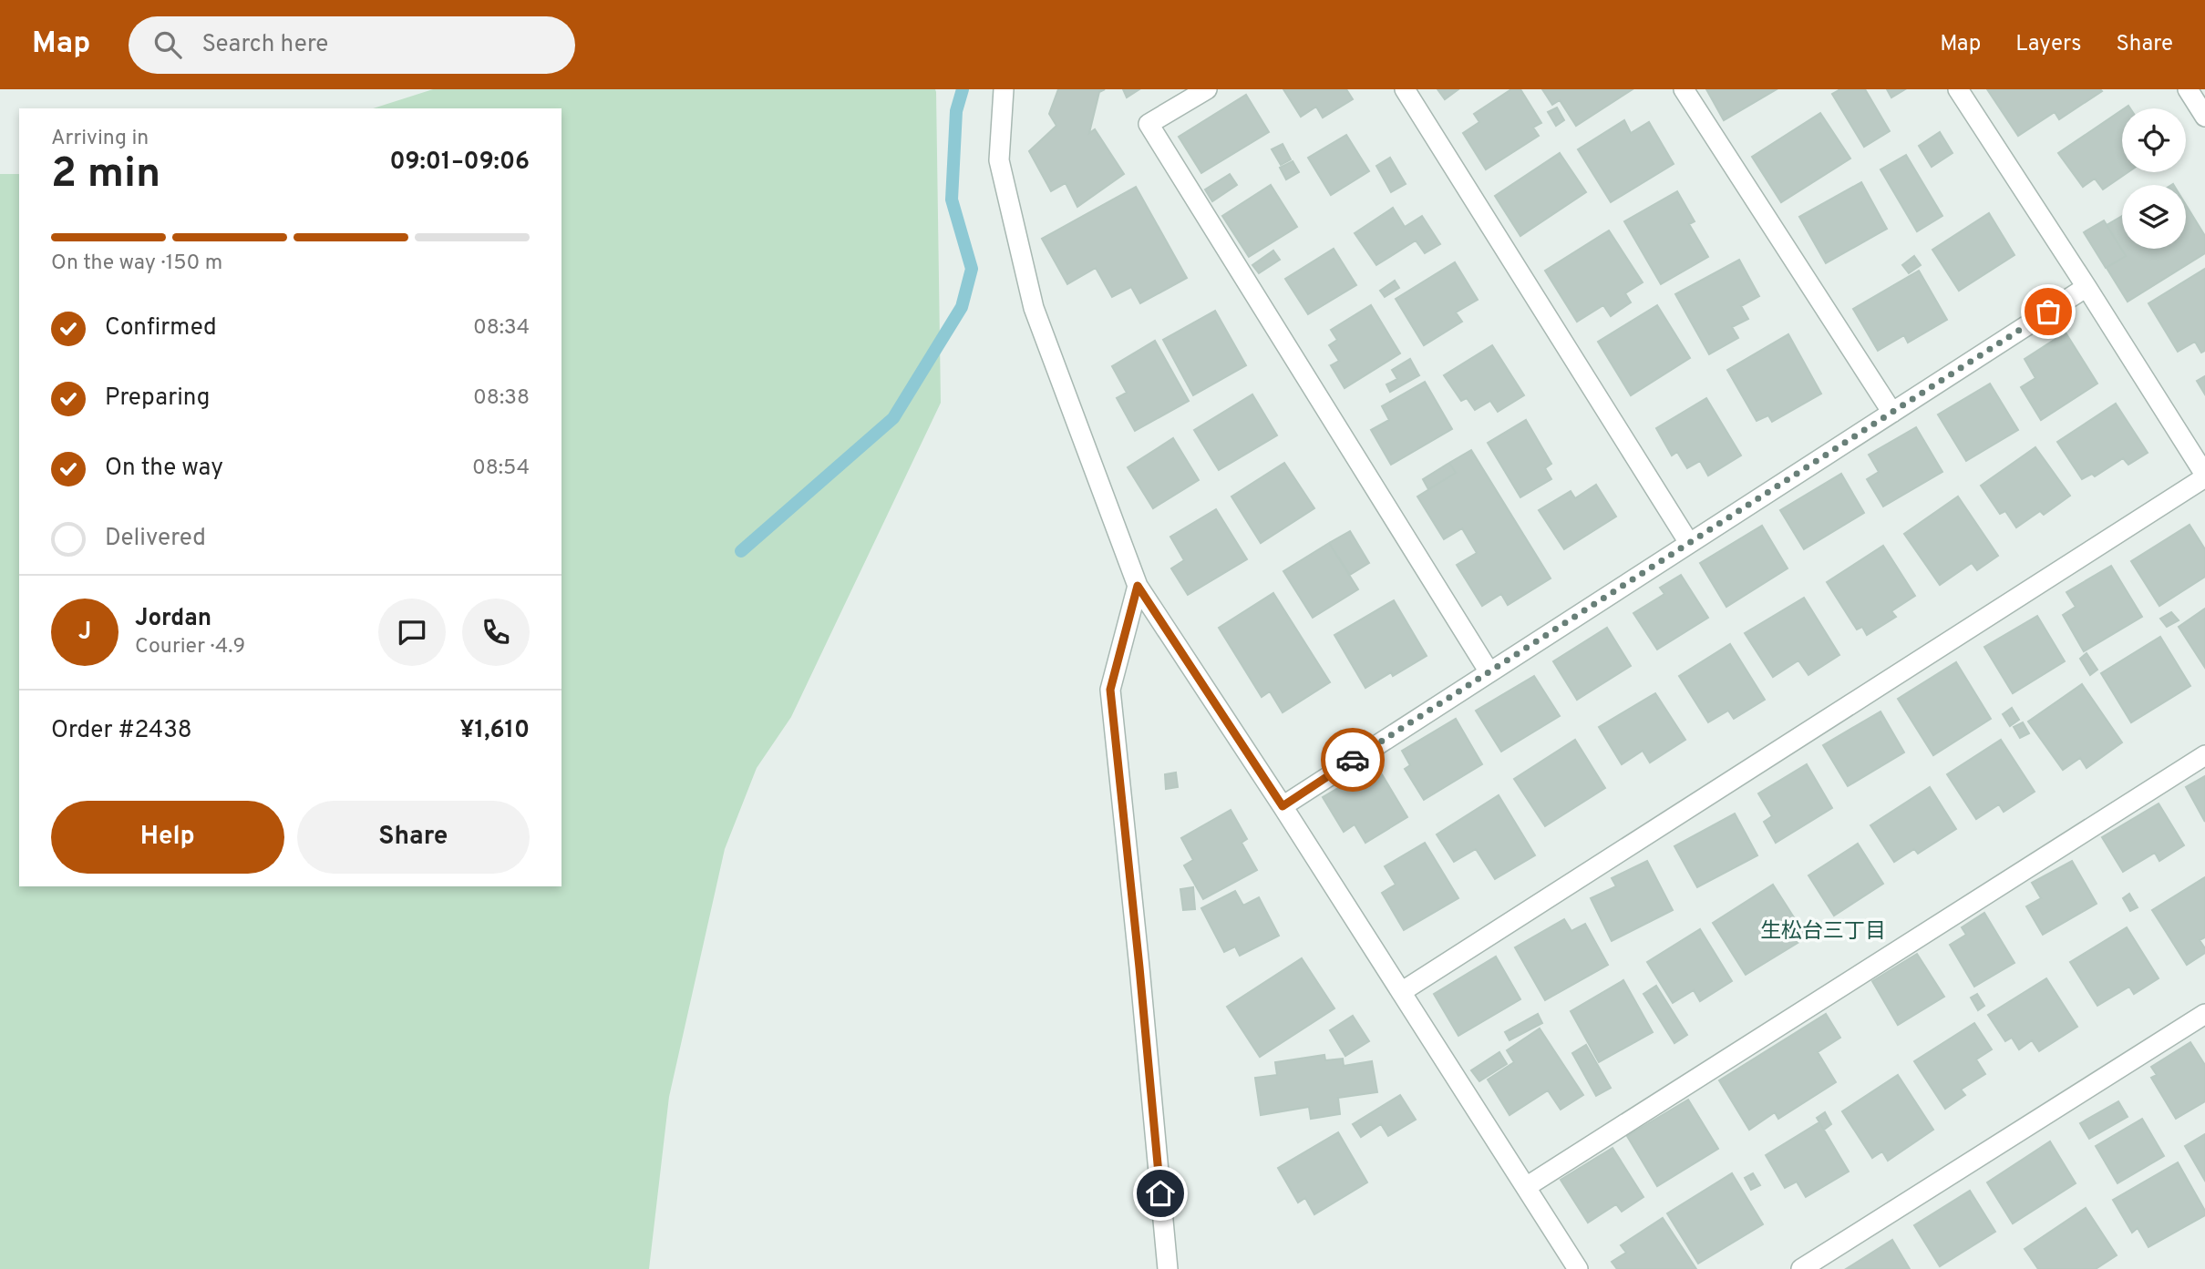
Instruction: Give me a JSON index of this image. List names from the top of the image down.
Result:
{
  "districts": ["生松台三丁目"],
  "page": {
    "header": "Map",
    "search": "Search here",
    "nav": ["Map", "Layers", "Share"],
    "heading": ["2 min", "Arriving in", "09:01–09:06"],
    "panel": [
      "Jordan",
      "Courier · 4.9",
      "Order #2438",
      "¥1,610"
    ],
    "bar": "On the way · 150 m",
    "list": [
      ["Confirmed", "08:34"],
      ["Preparing", "08:38"],
      ["On the way", "08:54"],
      "Delivered"
    ],
    "round": "J",
    "buttons": ["Help", "Share"]
  }
}
